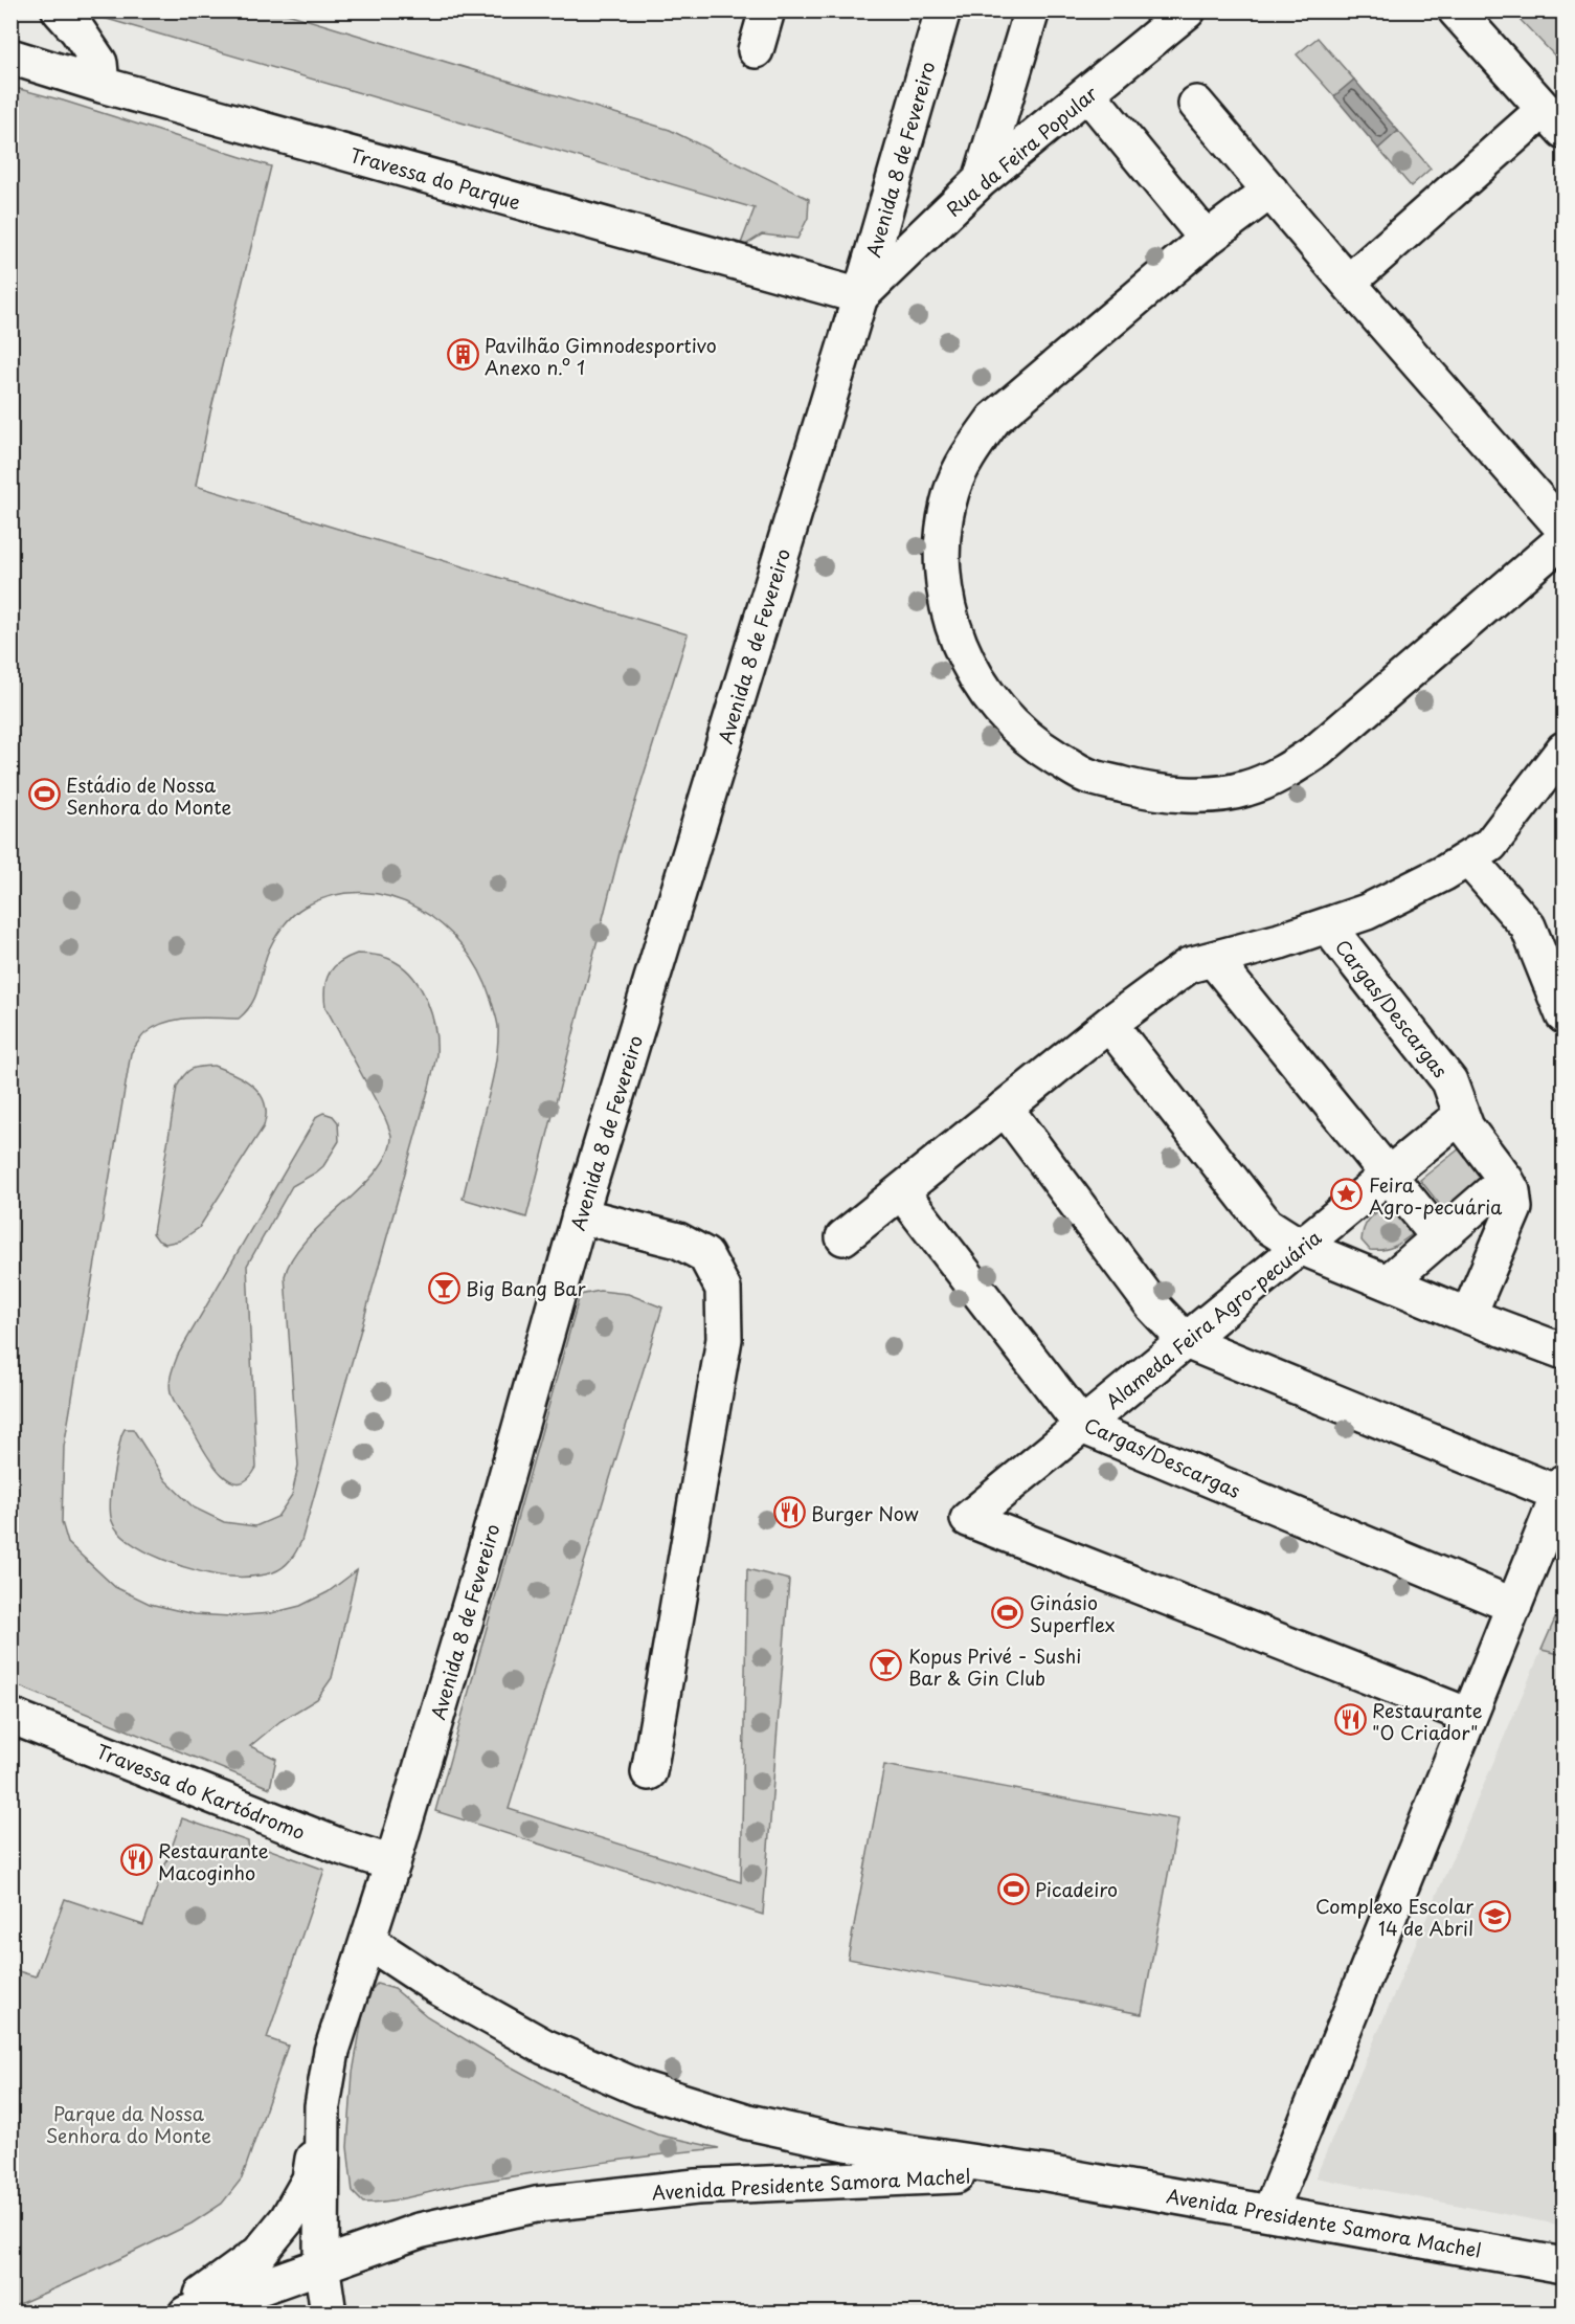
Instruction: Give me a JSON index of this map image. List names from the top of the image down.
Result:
{
  "streets": {
    "street": [
      "Rua da Feira Popular",
      "Avenida 8 de Fevereiro",
      "Travessa do Parque",
      "Cargas/Descargas",
      "Alameda Feira Agro-pecuária",
      "Travessa do Kartódromo",
      "Avenida Presidente Samora Machel"
    ]
  },
  "crossings": [
    ["Rua da Feira Popular", "Avenida 8 de Fevereiro"],
    ["Rua da Feira Popular", "Travessa do Parque"],
    ["Avenida 8 de Fevereiro", "Travessa do Parque"],
    ["Avenida 8 de Fevereiro", "Travessa do Kartódromo"],
    ["Avenida 8 de Fevereiro", "Avenida Presidente Samora Machel"],
    ["Cargas/Descargas", "Alameda Feira Agro-pecuária"]
  ],
  "parks": ["Parque da Nossa Senhora do Monte"],
  "places": {
    "building": ["Pavilhão Gimnodesportivo Anexo n.º 1"],
    "sports": ["Estádio de Nossa Senhora do Monte", "Ginásio Superflex", "Picadeiro"],
    "place": ["Feira Agro-pecuária"],
    "bar": ["Big Bang Bar", "Kopus Privé - Sushi Bar & Gin Club"],
    "restaurant": ["Burger Now", "Restaurante \"O Criador\"", "Restaurante Macoginho"],
    "school or university": ["Complexo Escolar 14 de Abril"]
  }
}
